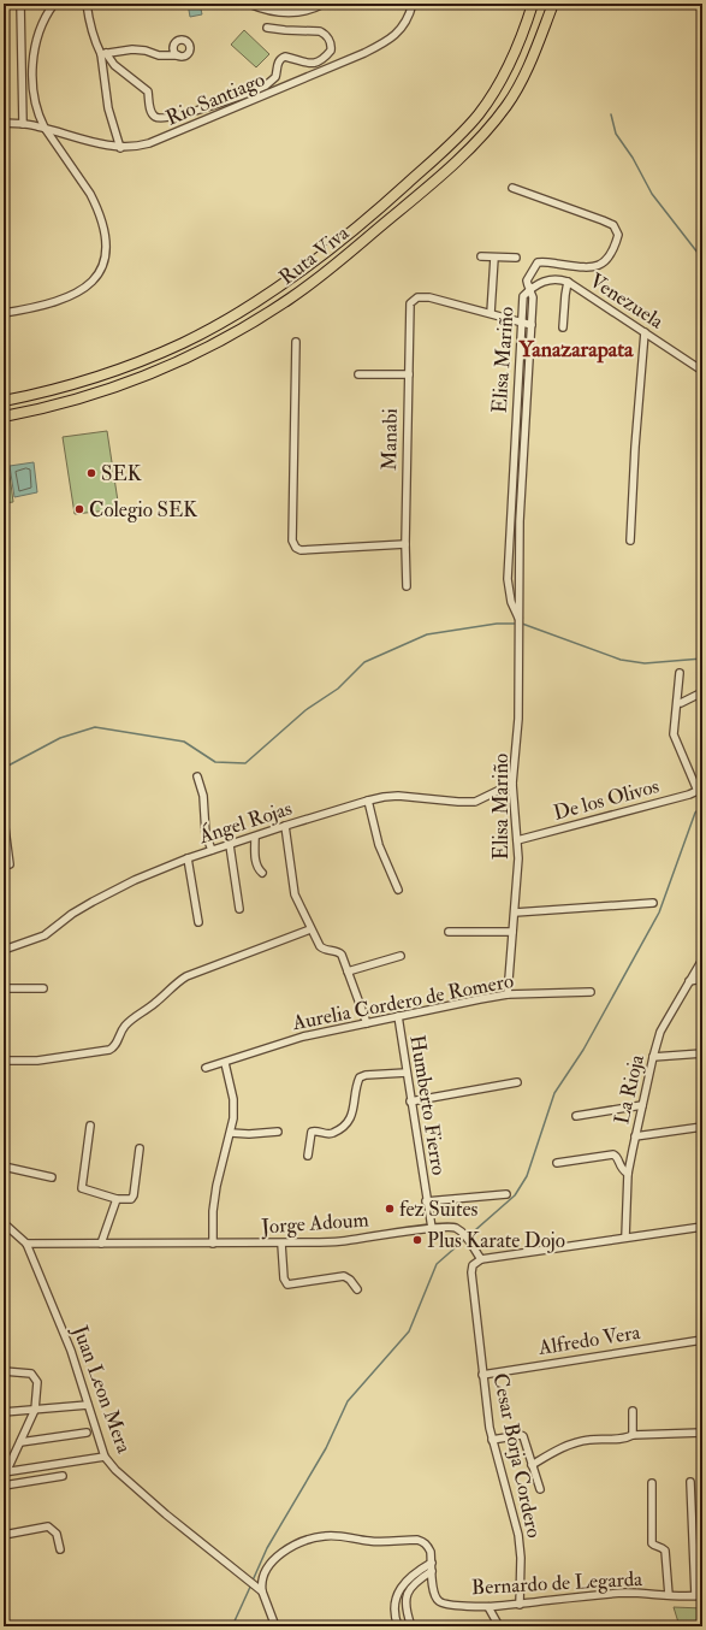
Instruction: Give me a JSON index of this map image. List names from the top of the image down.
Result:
{
  "streets": {
    "highway": ["Ruta Viva"],
    "street": [
      "Rio Santiago",
      "Venezuela",
      "Elisa Mariño",
      "Manabi",
      "De los Olivos",
      "Ángel Rojas",
      "Aurelia Cordero de Romero",
      "La Rioja",
      "Humberto Fierro",
      "Jorge Adoum",
      "Alfredo Vera",
      "Juan Leon Mera",
      "Cesar Borja Cordero",
      "Bernardo de Legarda"
    ]
  },
  "crossings": [
    ["Venezuela", "Elisa Mariño"],
    ["Elisa Mariño", "De los Olivos"],
    ["Elisa Mariño", "Ángel Rojas"],
    ["Elisa Mariño", "Aurelia Cordero de Romero"],
    ["Aurelia Cordero de Romero", "Humberto Fierro"],
    ["Humberto Fierro", "Jorge Adoum"],
    ["Jorge Adoum", "Juan Leon Mera"],
    ["Jorge Adoum", "Cesar Borja Cordero"],
    ["Alfredo Vera", "Cesar Borja Cordero"],
    ["Juan Leon Mera", "Bernardo de Legarda"],
    ["Cesar Borja Cordero", "Bernardo de Legarda"]
  ],
  "districts": ["Yanazarapata"],
  "places": [
    "SEK",
    "Colegio SEK",
    "fez Suites",
    "Plus Karate Dojo"
  ]
}
